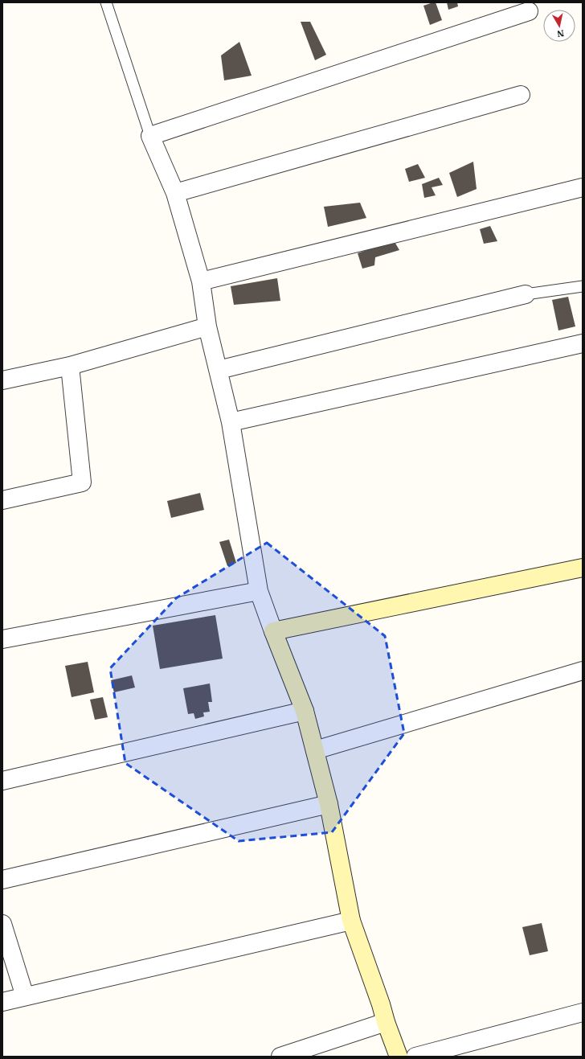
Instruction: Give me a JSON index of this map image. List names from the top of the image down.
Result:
{
  "north": "bottom"
}
